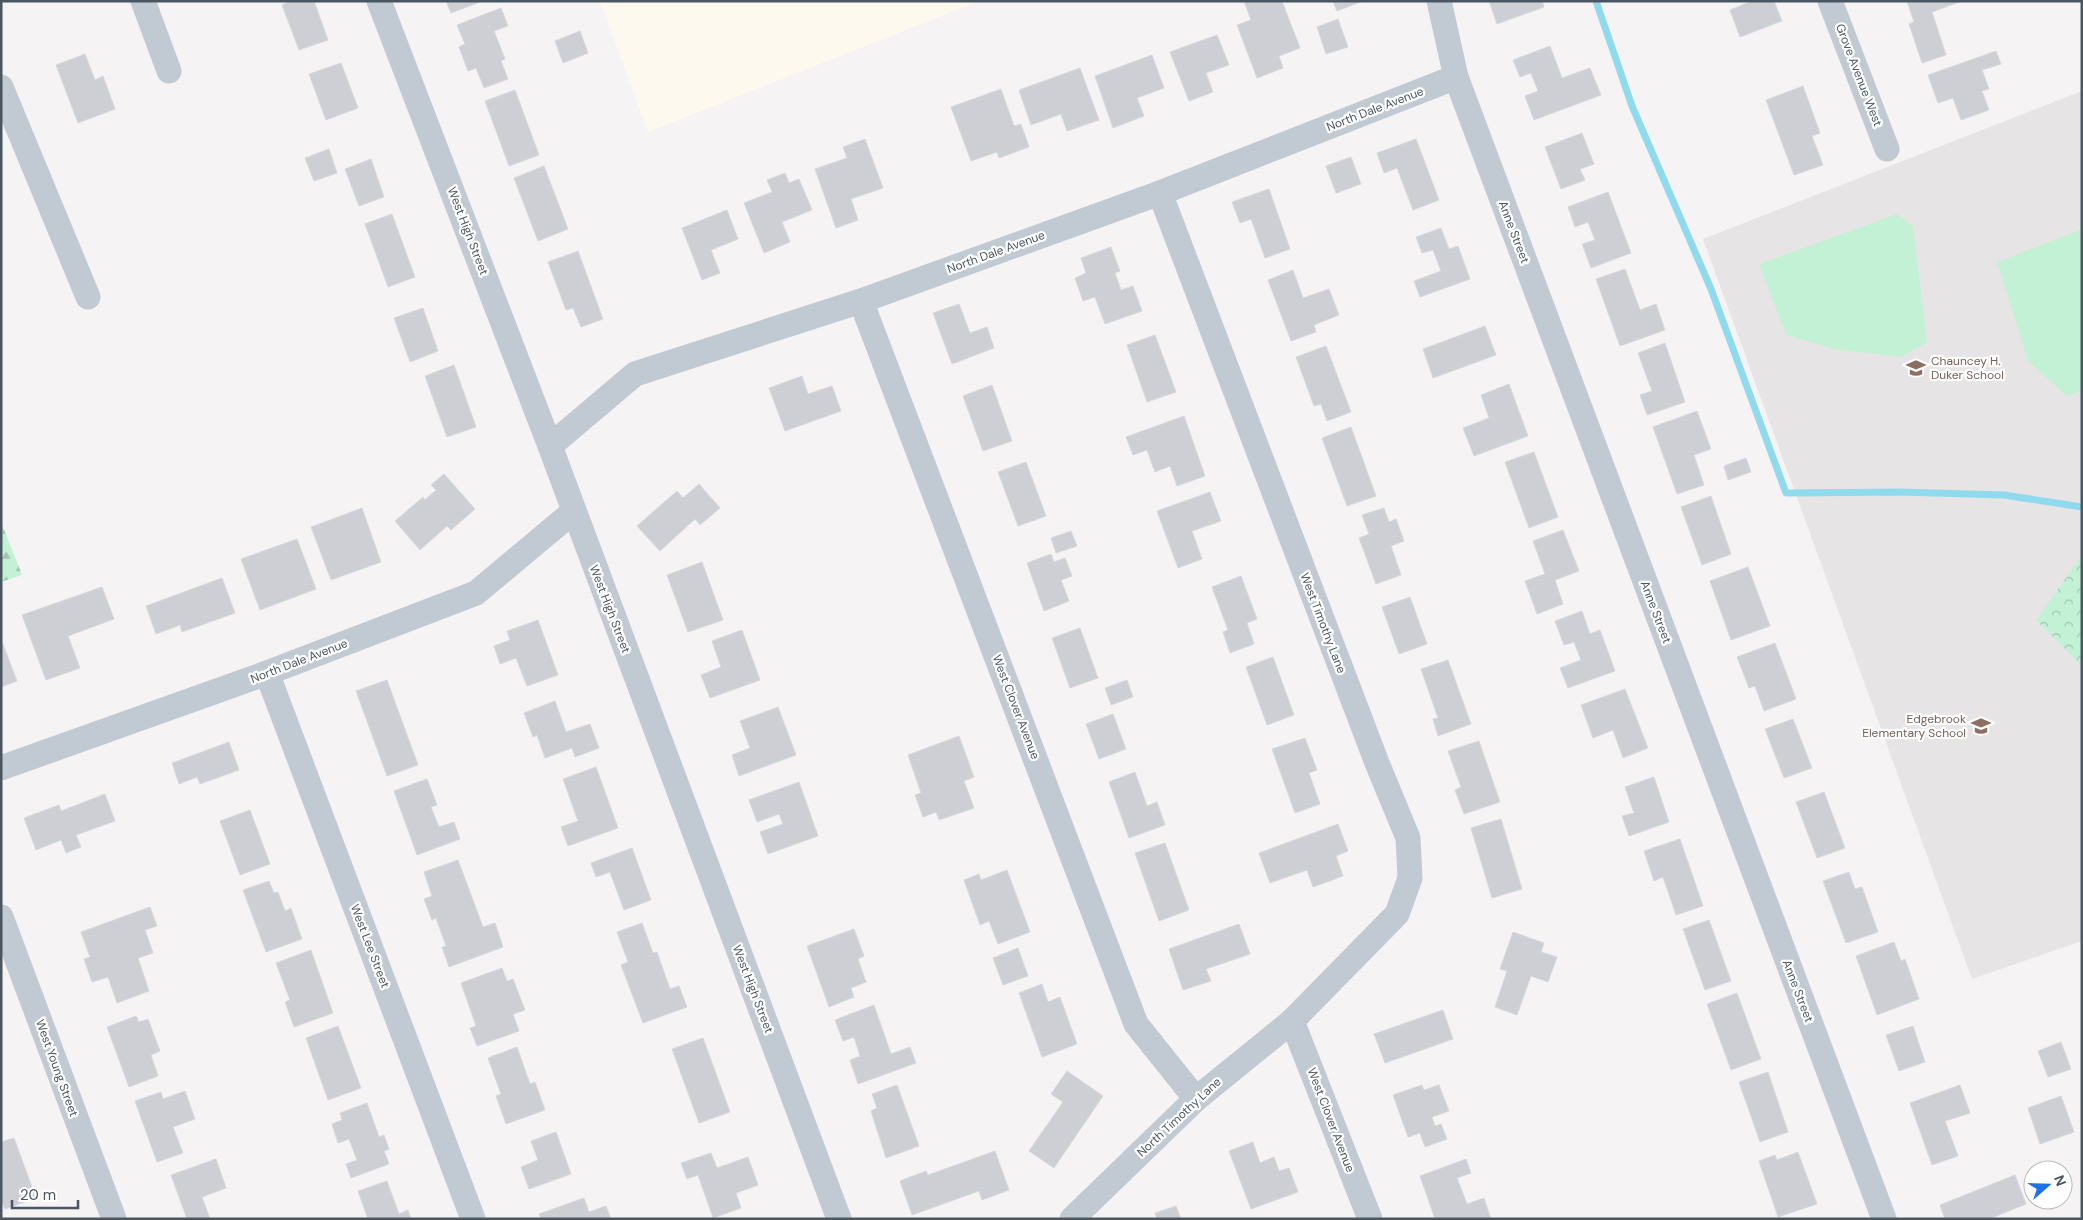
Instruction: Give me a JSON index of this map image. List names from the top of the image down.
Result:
{
  "streets": {
    "street": [
      "Grove Avenue West",
      "North Dale Avenue",
      "West High Street",
      "Anne Street",
      "West Timothy Lane",
      "West Clover Avenue",
      "West Lee Street",
      "West Young Street",
      "North Timothy Lane"
    ]
  },
  "crossings": [
    ["North Dale Avenue", "West High Street"],
    ["North Dale Avenue", "Anne Street"],
    ["North Dale Avenue", "West Timothy Lane"],
    ["North Dale Avenue", "West Clover Avenue"],
    ["North Dale Avenue", "West Lee Street"],
    ["West Timothy Lane", "West Clover Avenue"],
    ["West Timothy Lane", "North Timothy Lane"],
    ["West Clover Avenue", "North Timothy Lane"]
  ],
  "places": {
    "school or university": ["Chauncey H. Duker School", "Edgebrook Elementary School"]
  },
  "scale_bar": "20 m",
  "north": "right"
}
